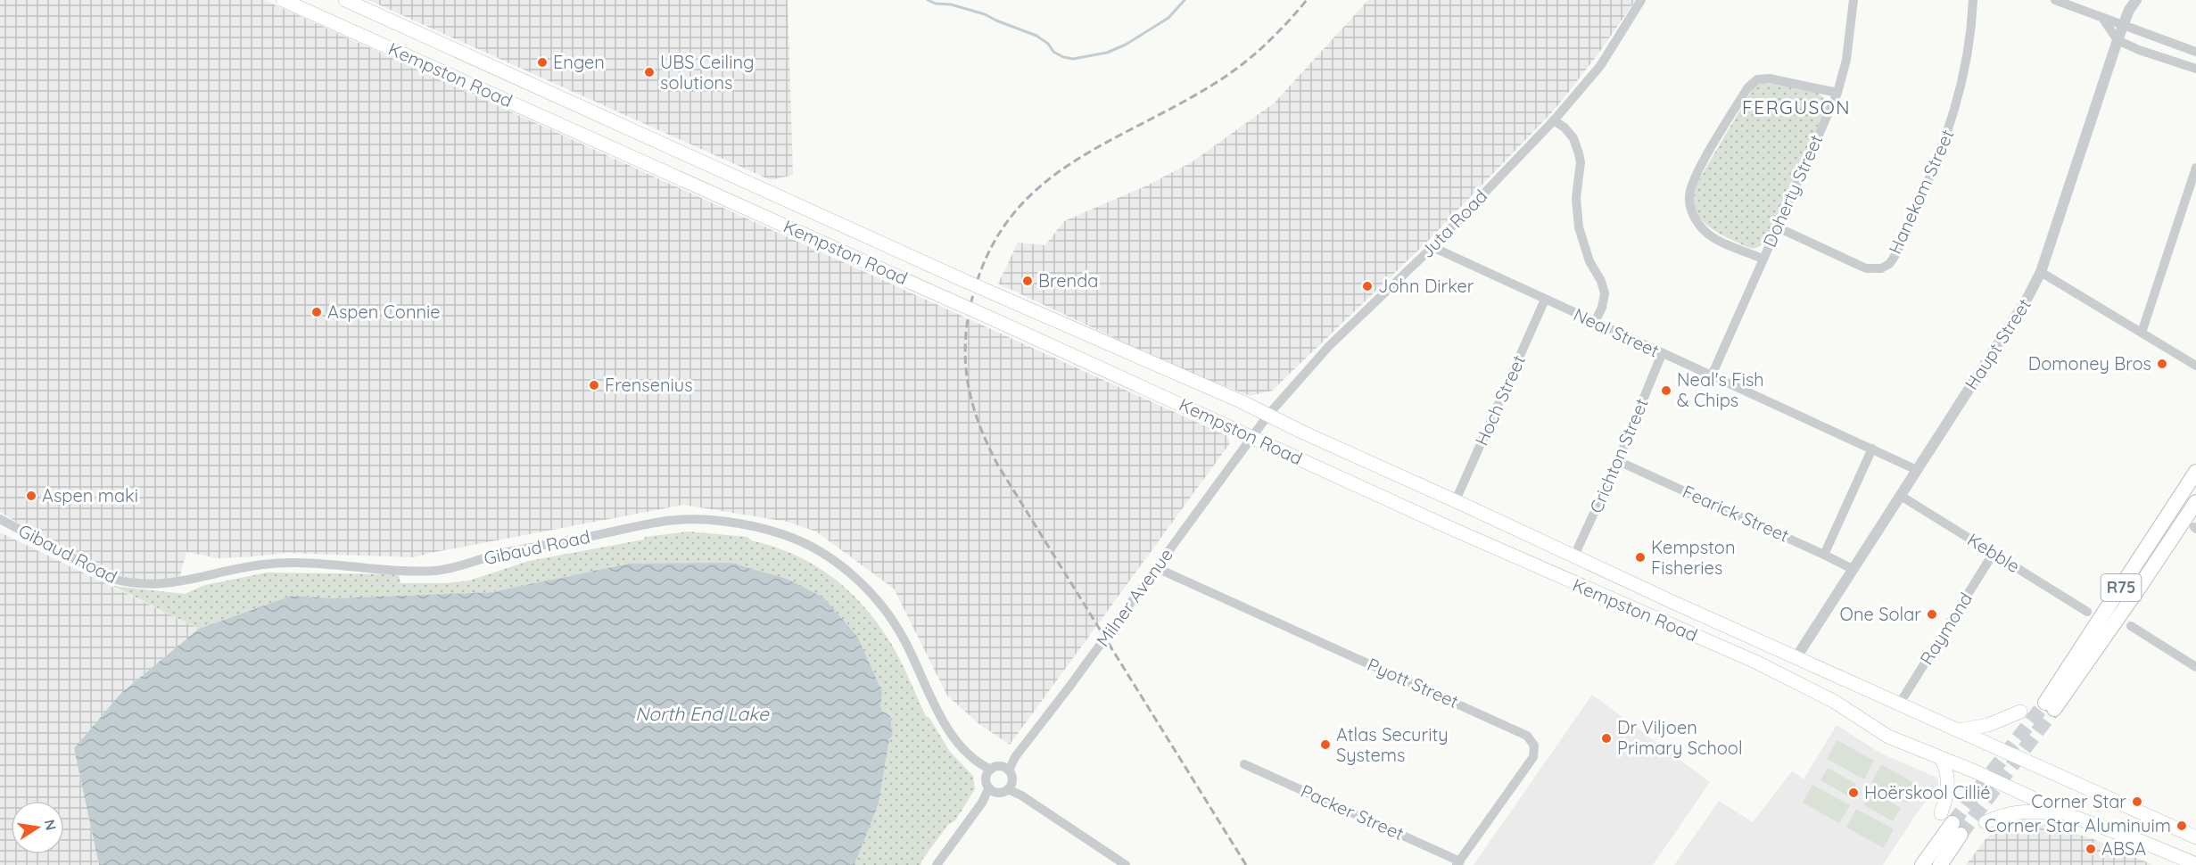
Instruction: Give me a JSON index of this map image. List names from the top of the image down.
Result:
{
  "streets": {
    "main road": ["Kempston Road", "R75"],
    "street": [
      "Doherty Street",
      "Hanekom Street",
      "Juta Road",
      "Neal Street",
      "Haupt Street",
      "Hoch Street",
      "Crichton Street",
      "Fearick Street",
      "Gibaud Road",
      "Kebble",
      "Milner Avenue",
      "Raymond",
      "Pyott Street",
      "Packer Street"
    ]
  },
  "crossings": [
    ["Kempston Road", "Juta Road"],
    ["Kempston Road", "Haupt Street"],
    ["Kempston Road", "Hoch Street"],
    ["Kempston Road", "Crichton Street"],
    ["Kempston Road", "Milner Avenue"],
    ["Kempston Road", "Raymond"],
    ["Doherty Street", "Hanekom Street"],
    ["Doherty Street", "Neal Street"],
    ["Juta Road", "Neal Street"],
    ["Juta Road", "Milner Avenue"],
    ["Neal Street", "Haupt Street"],
    ["Neal Street", "Hoch Street"],
    ["Neal Street", "Crichton Street"],
    ["Haupt Street", "Fearick Street"],
    ["Haupt Street", "Kebble"],
    ["Crichton Street", "Fearick Street"],
    ["Kebble", "Raymond"],
    ["Milner Avenue", "Pyott Street"],
    ["Pyott Street", "Packer Street"]
  ],
  "districts": ["FERGUSON"],
  "water": ["North End Lake"],
  "places": [
    "Engen",
    "UBS Ceiling solutions",
    "Brenda",
    "John Dirker",
    "Aspen Connie",
    "Domoney Bros",
    "Frensenius",
    "Neal's Fish & Chips",
    "Aspen maki",
    "Kempston Fisheries",
    "One Solar",
    "Dr Viljoen Primary School",
    "Atlas Security Systems",
    "Hoërskool Cillié",
    "Corner Star",
    "Corner Star Aluminuim",
    "ABSA"
  ],
  "north": "right"
}
